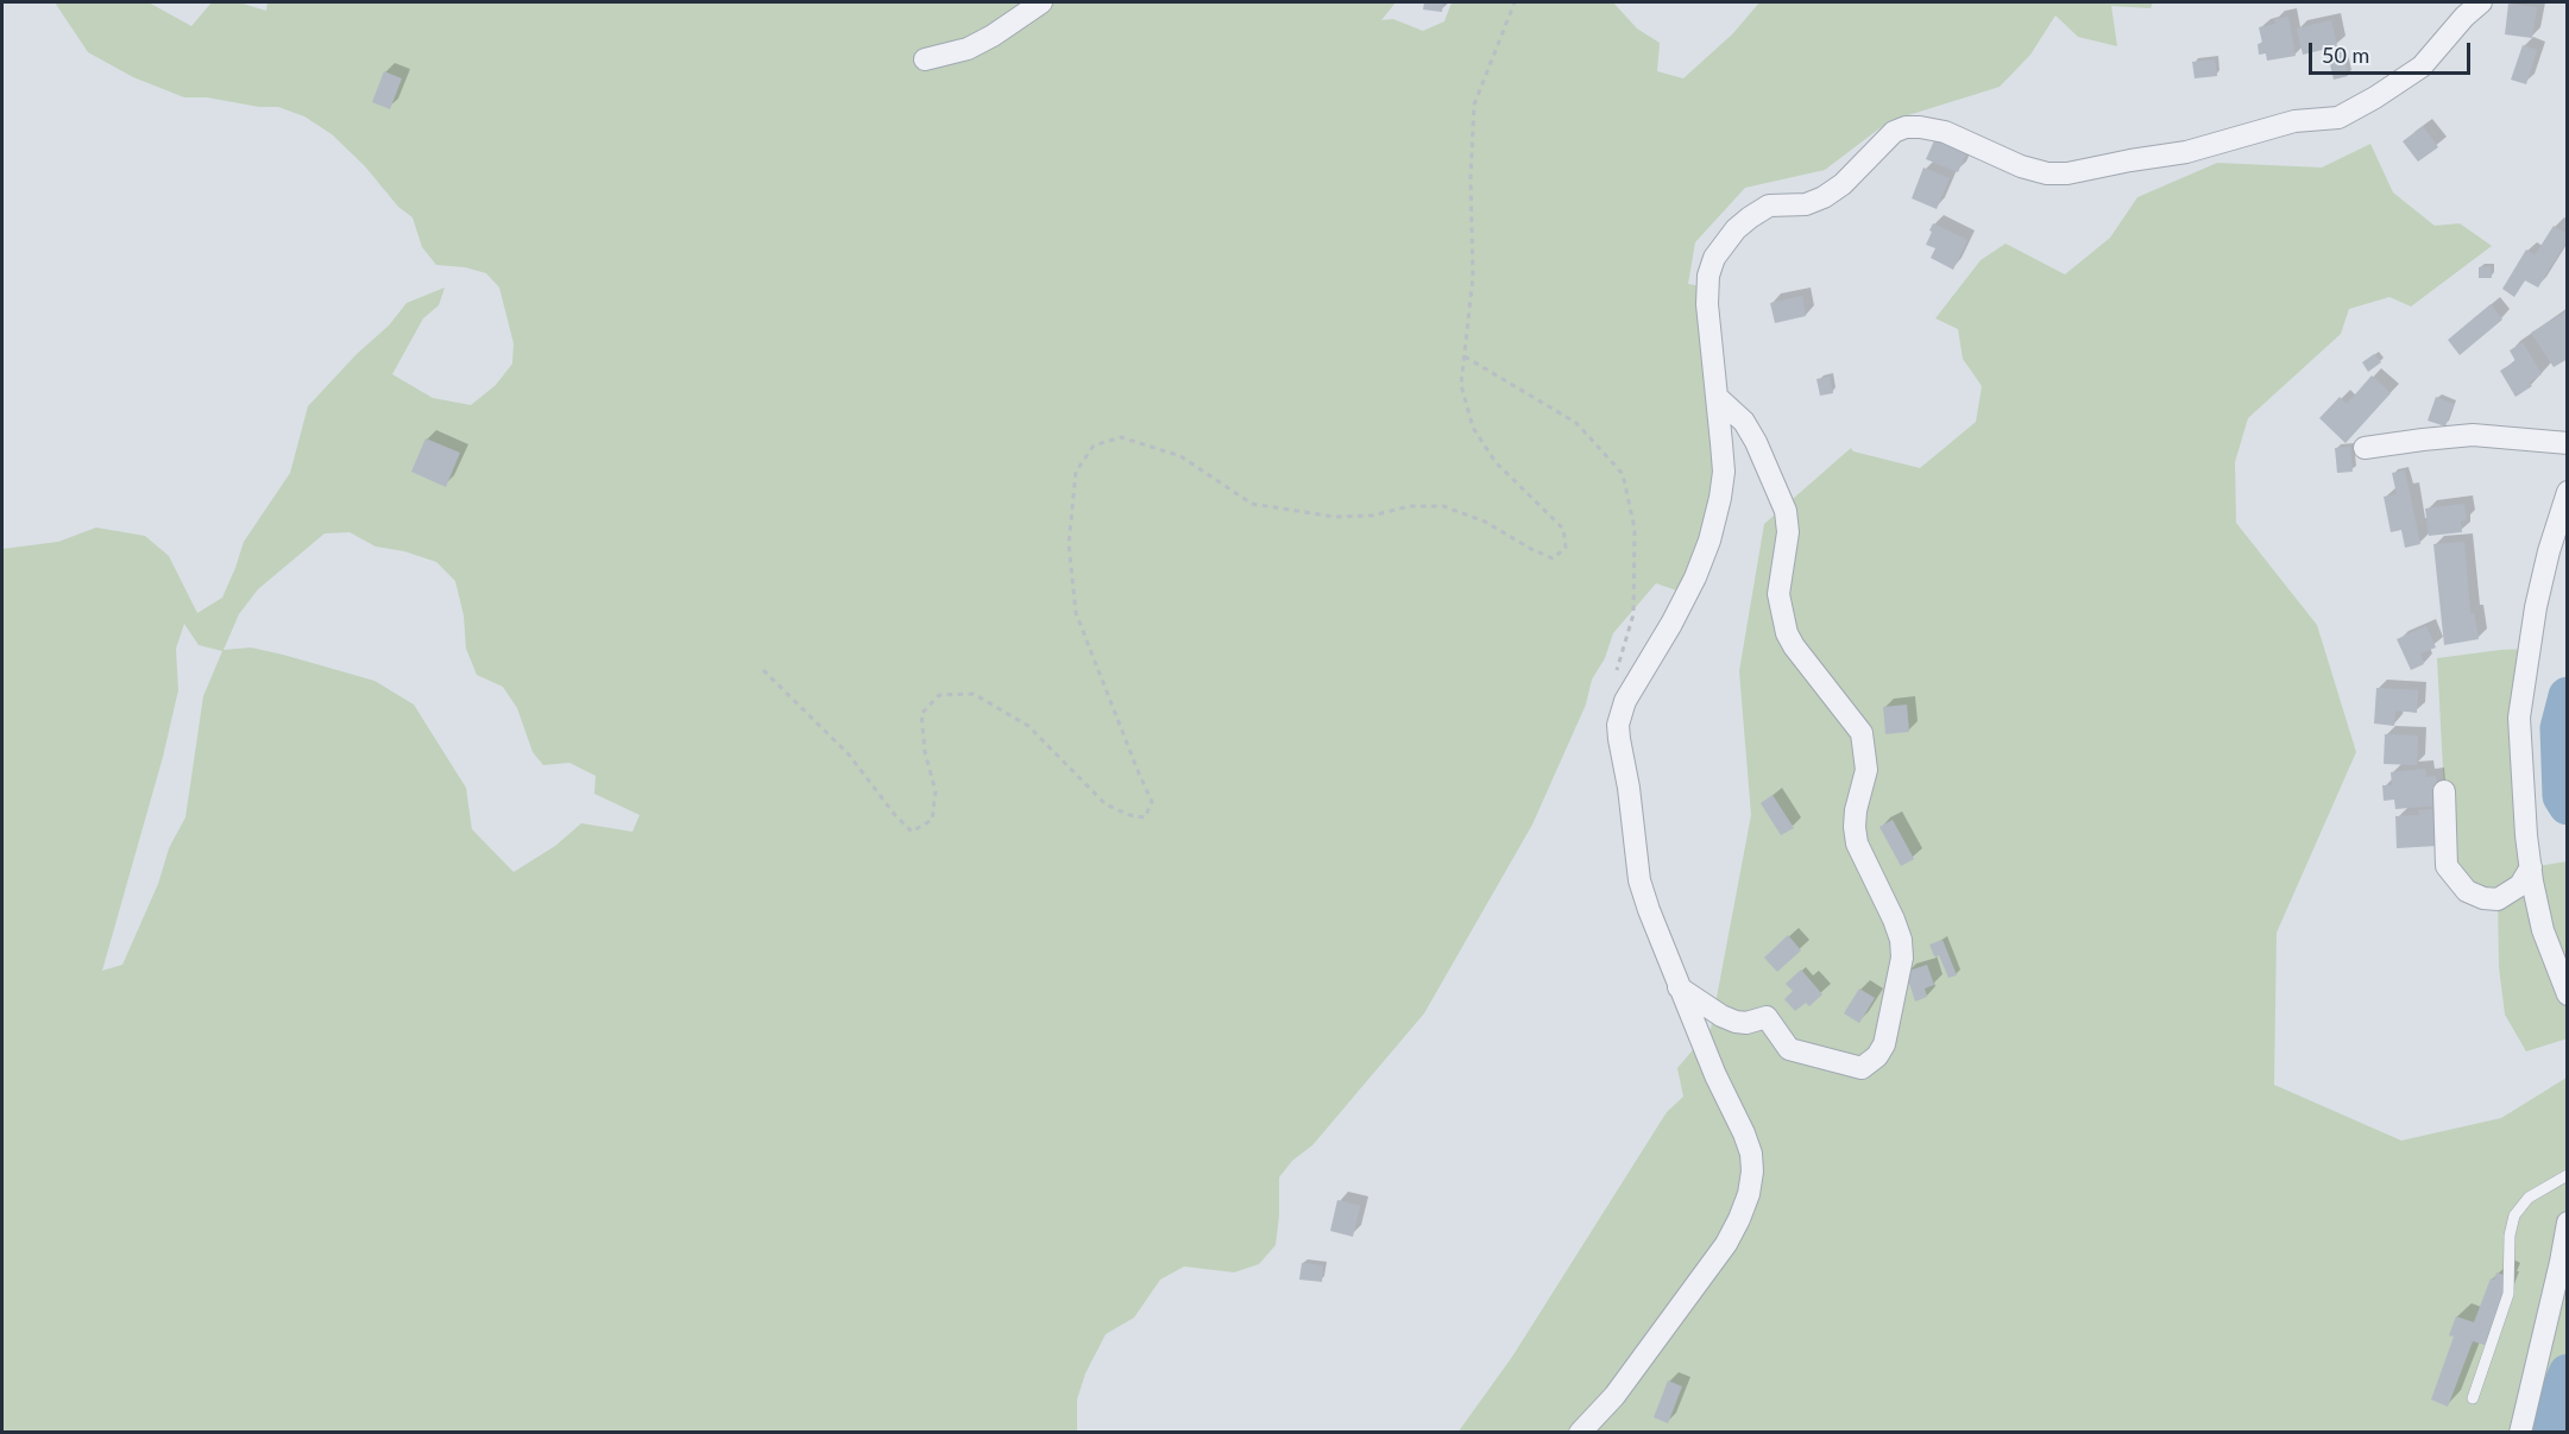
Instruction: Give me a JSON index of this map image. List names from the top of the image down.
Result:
{
  "scale_bar": "50 m"
}
